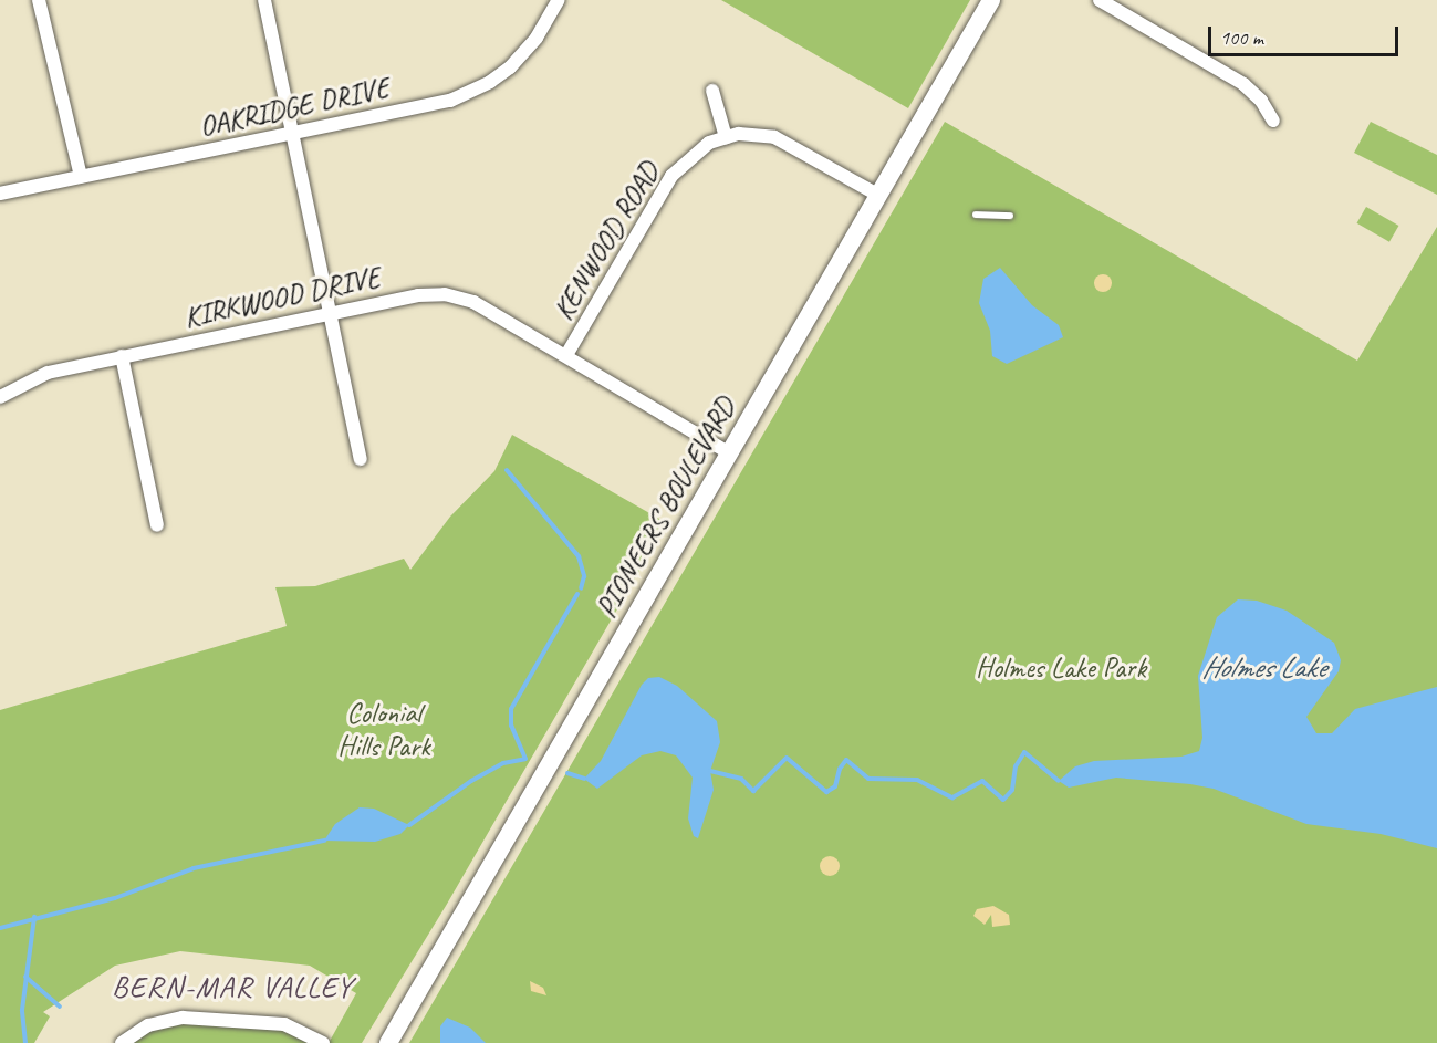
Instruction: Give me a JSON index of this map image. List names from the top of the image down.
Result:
{
  "streets": {
    "main road": ["PIONEERS BOULEVARD"],
    "street": ["OAKRIDGE DRIVE", "KENWOOD ROAD", "KIRKWOOD DRIVE"]
  },
  "crossings": [
    ["KENWOOD ROAD", "KIRKWOOD DRIVE"],
    ["KIRKWOOD DRIVE", "PIONEERS BOULEVARD"]
  ],
  "districts": ["BERN-MAR VALLEY"],
  "water": ["Holmes Lake"],
  "parks": ["Holmes Lake Park", "Colonial Hills Park"],
  "scale_bar": "100 m"
}
